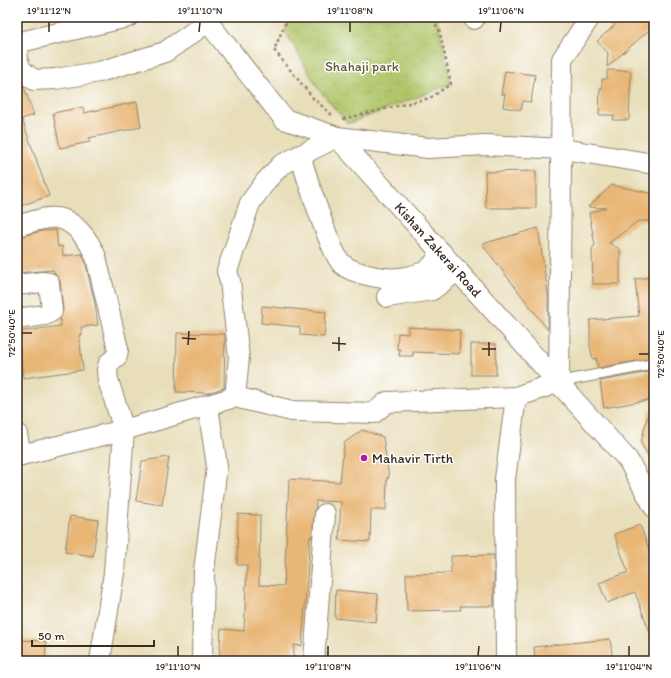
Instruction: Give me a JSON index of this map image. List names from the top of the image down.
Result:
{
  "streets": {
    "street": ["Kishan Zakerai Road"]
  },
  "parks": ["Shahaji park"],
  "places": ["Mahavir Tirth"],
  "scale_bar": "50 m",
  "coordinates": [
    "19°11'12\"N",
    "19°11'10\"N",
    "19°11'08\"N",
    "19°11'06\"N",
    "72°50'40\"E",
    "19°11'04\"N"
  ]
}
